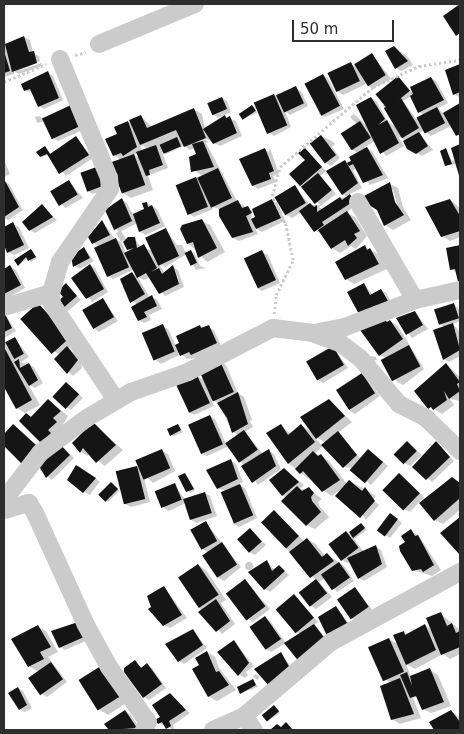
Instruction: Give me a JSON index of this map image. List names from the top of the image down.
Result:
{
  "scale_bar": "50 m"
}
